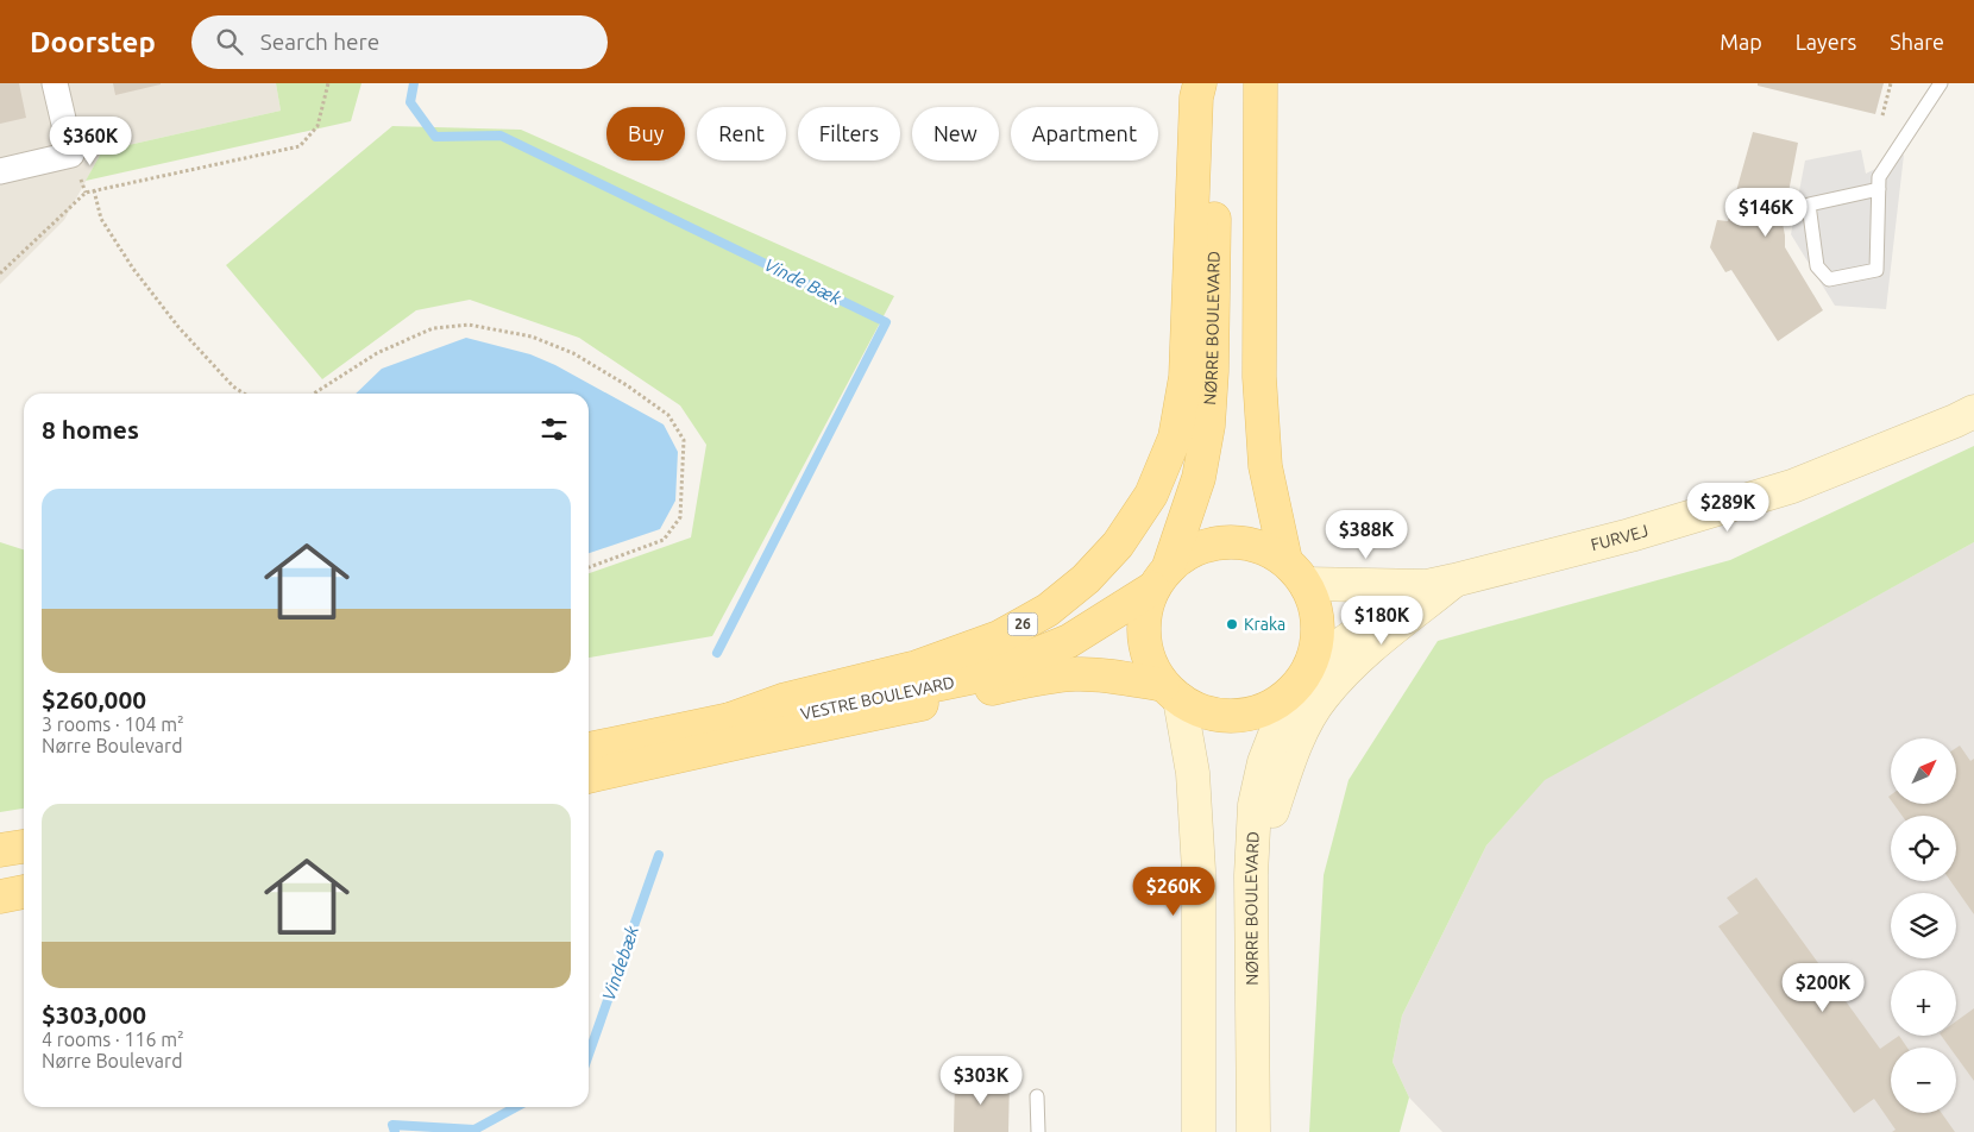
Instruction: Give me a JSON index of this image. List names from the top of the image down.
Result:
{
  "streets": {
    "main road": [
      "NØRRE BOULEVARD",
      "FURVEJ",
      "26",
      "VESTRE BOULEVARD"
    ]
  },
  "crossings": [
    ["NØRRE BOULEVARD", "FURVEJ"],
    ["NØRRE BOULEVARD", "26"],
    ["NØRRE BOULEVARD", "VESTRE BOULEVARD"],
    ["FURVEJ", "26"],
    ["FURVEJ", "VESTRE BOULEVARD"],
    ["26", "VESTRE BOULEVARD"]
  ],
  "water": ["Vinde Bæk", "Vindebæk"],
  "places": ["Kraka"],
  "north": "top right",
  "page": {
    "header": "Doorstep",
    "search": "Search here",
    "nav": ["Map", "Layers", "Share"],
    "chip": [
      "Buy",
      "Rent",
      "Filters",
      "New",
      "Apartment"
    ],
    "price": [
      "$360K",
      "$146K",
      "$289K",
      "$388K",
      "$180K",
      "$260K",
      "$200K",
      "$303K"
    ],
    "heading": "8 homes",
    "list": [
      {
        "name": "$260,000",
        "note": "3 rooms · 104 m² · Nørre Boulevard"
      },
      {
        "name": "$303,000",
        "note": "4 rooms · 116 m² · Nørre Boulevard"
      }
    ],
    "map_buttons": ["+", "−"]
  }
}
